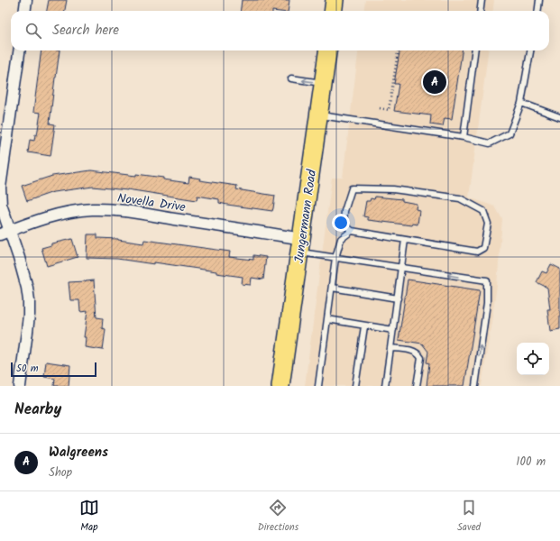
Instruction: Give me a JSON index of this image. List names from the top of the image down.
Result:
{
  "streets": {
    "main road": ["Jungermann Road"],
    "street": ["Novella Drive"]
  },
  "crossings": [
    ["Novella Drive", "Jungermann Road"]
  ],
  "scale_bar": "50 m",
  "page": {
    "search": "Search here",
    "pins": "A",
    "scale": "50 m",
    "heading": "Nearby",
    "list": [
      {
        "mark": "A",
        "name": "Walgreens",
        "note": "Shop",
        "value": "100 m"
      }
    ],
    "nav": ["Map", "Directions", "Saved"]
  }
}
